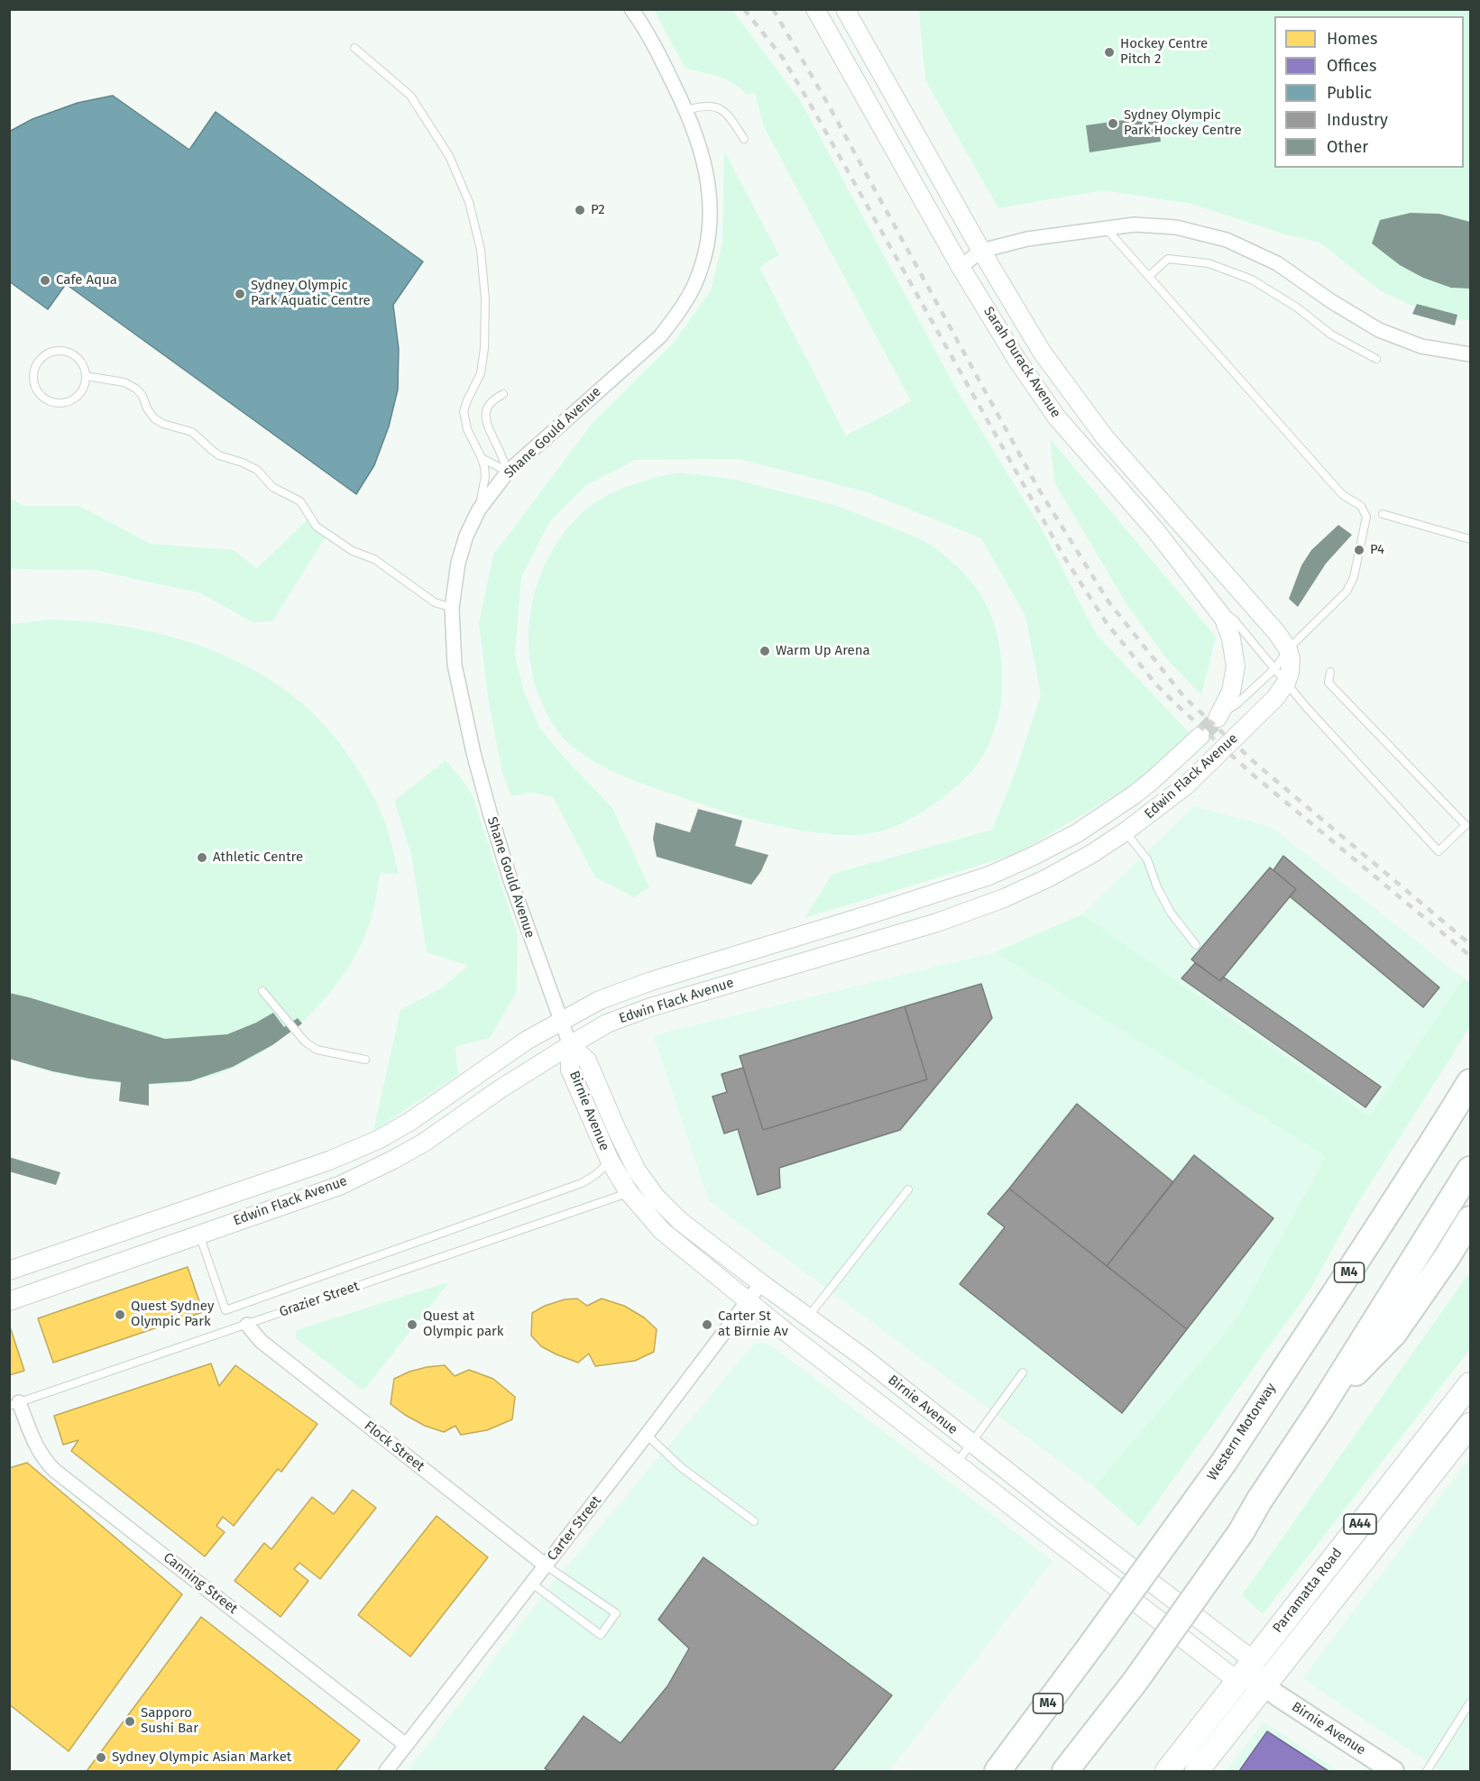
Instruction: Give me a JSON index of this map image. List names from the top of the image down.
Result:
{
  "streets": {
    "highway": [
      "M4",
      "Western Motorway",
      "A44",
      "Parramatta Road"
    ],
    "main road": ["Birnie Avenue"],
    "street": [
      "Sarah Durack Avenue",
      "Shane Gould Avenue",
      "Edwin Flack Avenue",
      "Flock Street",
      "Carter Street",
      "Canning Street"
    ],
    "lane": ["Grazier Street"]
  },
  "crossings": [
    ["Sarah Durack Avenue", "Edwin Flack Avenue"],
    ["Shane Gould Avenue", "Edwin Flack Avenue"],
    ["Shane Gould Avenue", "Birnie Avenue"],
    ["Edwin Flack Avenue", "Birnie Avenue"],
    ["Birnie Avenue", "Grazier Street"],
    ["Birnie Avenue", "Carter Street"],
    ["Birnie Avenue", "Parramatta Road"],
    ["Grazier Street", "Flock Street"],
    ["Grazier Street", "Canning Street"],
    ["Flock Street", "Carter Street"],
    ["Carter Street", "Canning Street"]
  ],
  "places": [
    "Hockey Centre Pitch 2",
    "Sydney Olympic Park Hockey Centre",
    "P2",
    "Cafe Aqua",
    "Sydney Olympic Park Aquatic Centre",
    "P4",
    "Warm Up Arena",
    "Athletic Centre",
    "Quest Sydney Olympic Park",
    "Quest at Olympic park",
    "Carter St at Birnie Av",
    "Sapporo Sushi Bar",
    "Sydney Olympic Asian Market"
  ],
  "legend": [
    "Homes",
    "Offices",
    "Public",
    "Industry",
    "Other"
  ]
}
